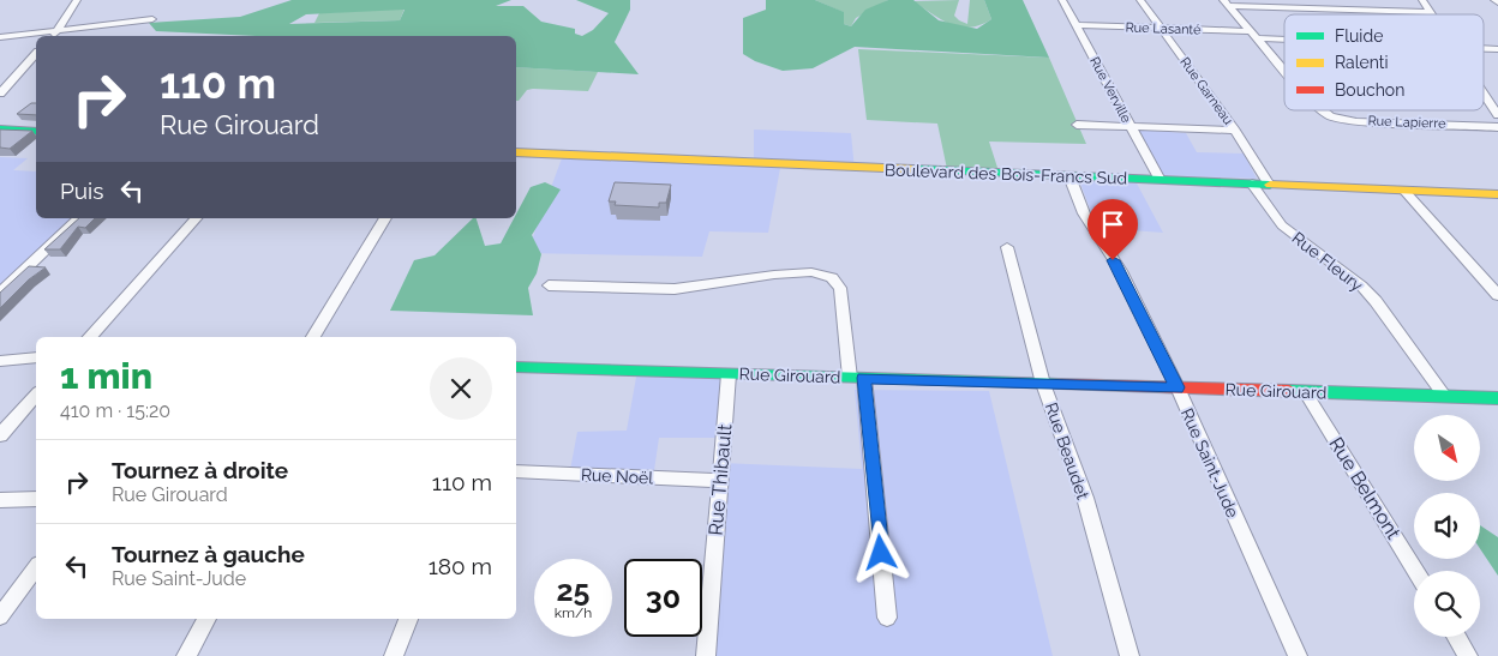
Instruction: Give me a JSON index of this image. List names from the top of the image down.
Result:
{
  "streets": {
    "street": [
      "Rue Lasanté",
      "Rue Verville",
      "Rue Garneau",
      "Rue Lapierre",
      "Boulevard des Bois-Francs Sud",
      "Rue Fleury",
      "Rue Girouard",
      "Rue Beaudet",
      "Rue Saint-Jude",
      "Rue Noël",
      "Rue Thibault",
      "Rue Belmont"
    ]
  },
  "crossings": [
    ["Rue Lasanté", "Rue Verville"],
    ["Rue Lasanté", "Rue Garneau"],
    ["Rue Lasanté", "Rue Lapierre"],
    ["Rue Verville", "Boulevard des Bois-Francs Sud"],
    ["Rue Garneau", "Boulevard des Bois-Francs Sud"],
    ["Boulevard des Bois-Francs Sud", "Rue Fleury"],
    ["Boulevard des Bois-Francs Sud", "Rue Saint-Jude"],
    ["Rue Fleury", "Rue Girouard"],
    ["Rue Girouard", "Rue Beaudet"],
    ["Rue Girouard", "Rue Saint-Jude"],
    ["Rue Girouard", "Rue Thibault"],
    ["Rue Girouard", "Rue Belmont"],
    ["Rue Noël", "Rue Thibault"]
  ],
  "legend": ["Fluide", "Ralenti", "Bouchon"],
  "north": "bottom right",
  "page": {
    "turn": ["110 m", "Rue Girouard"],
    "then": "Puis",
    "heading": ["1 min", "410 m · 15:20"],
    "list": [
      {
        "name": "Tournez à droite",
        "note": "Rue Girouard",
        "value": "110 m"
      },
      {
        "name": "Tournez à gauche",
        "note": "Rue Saint-Jude",
        "value": "180 m"
      }
    ],
    "speed": "25 km/h",
    "limit": "30"
  }
}
